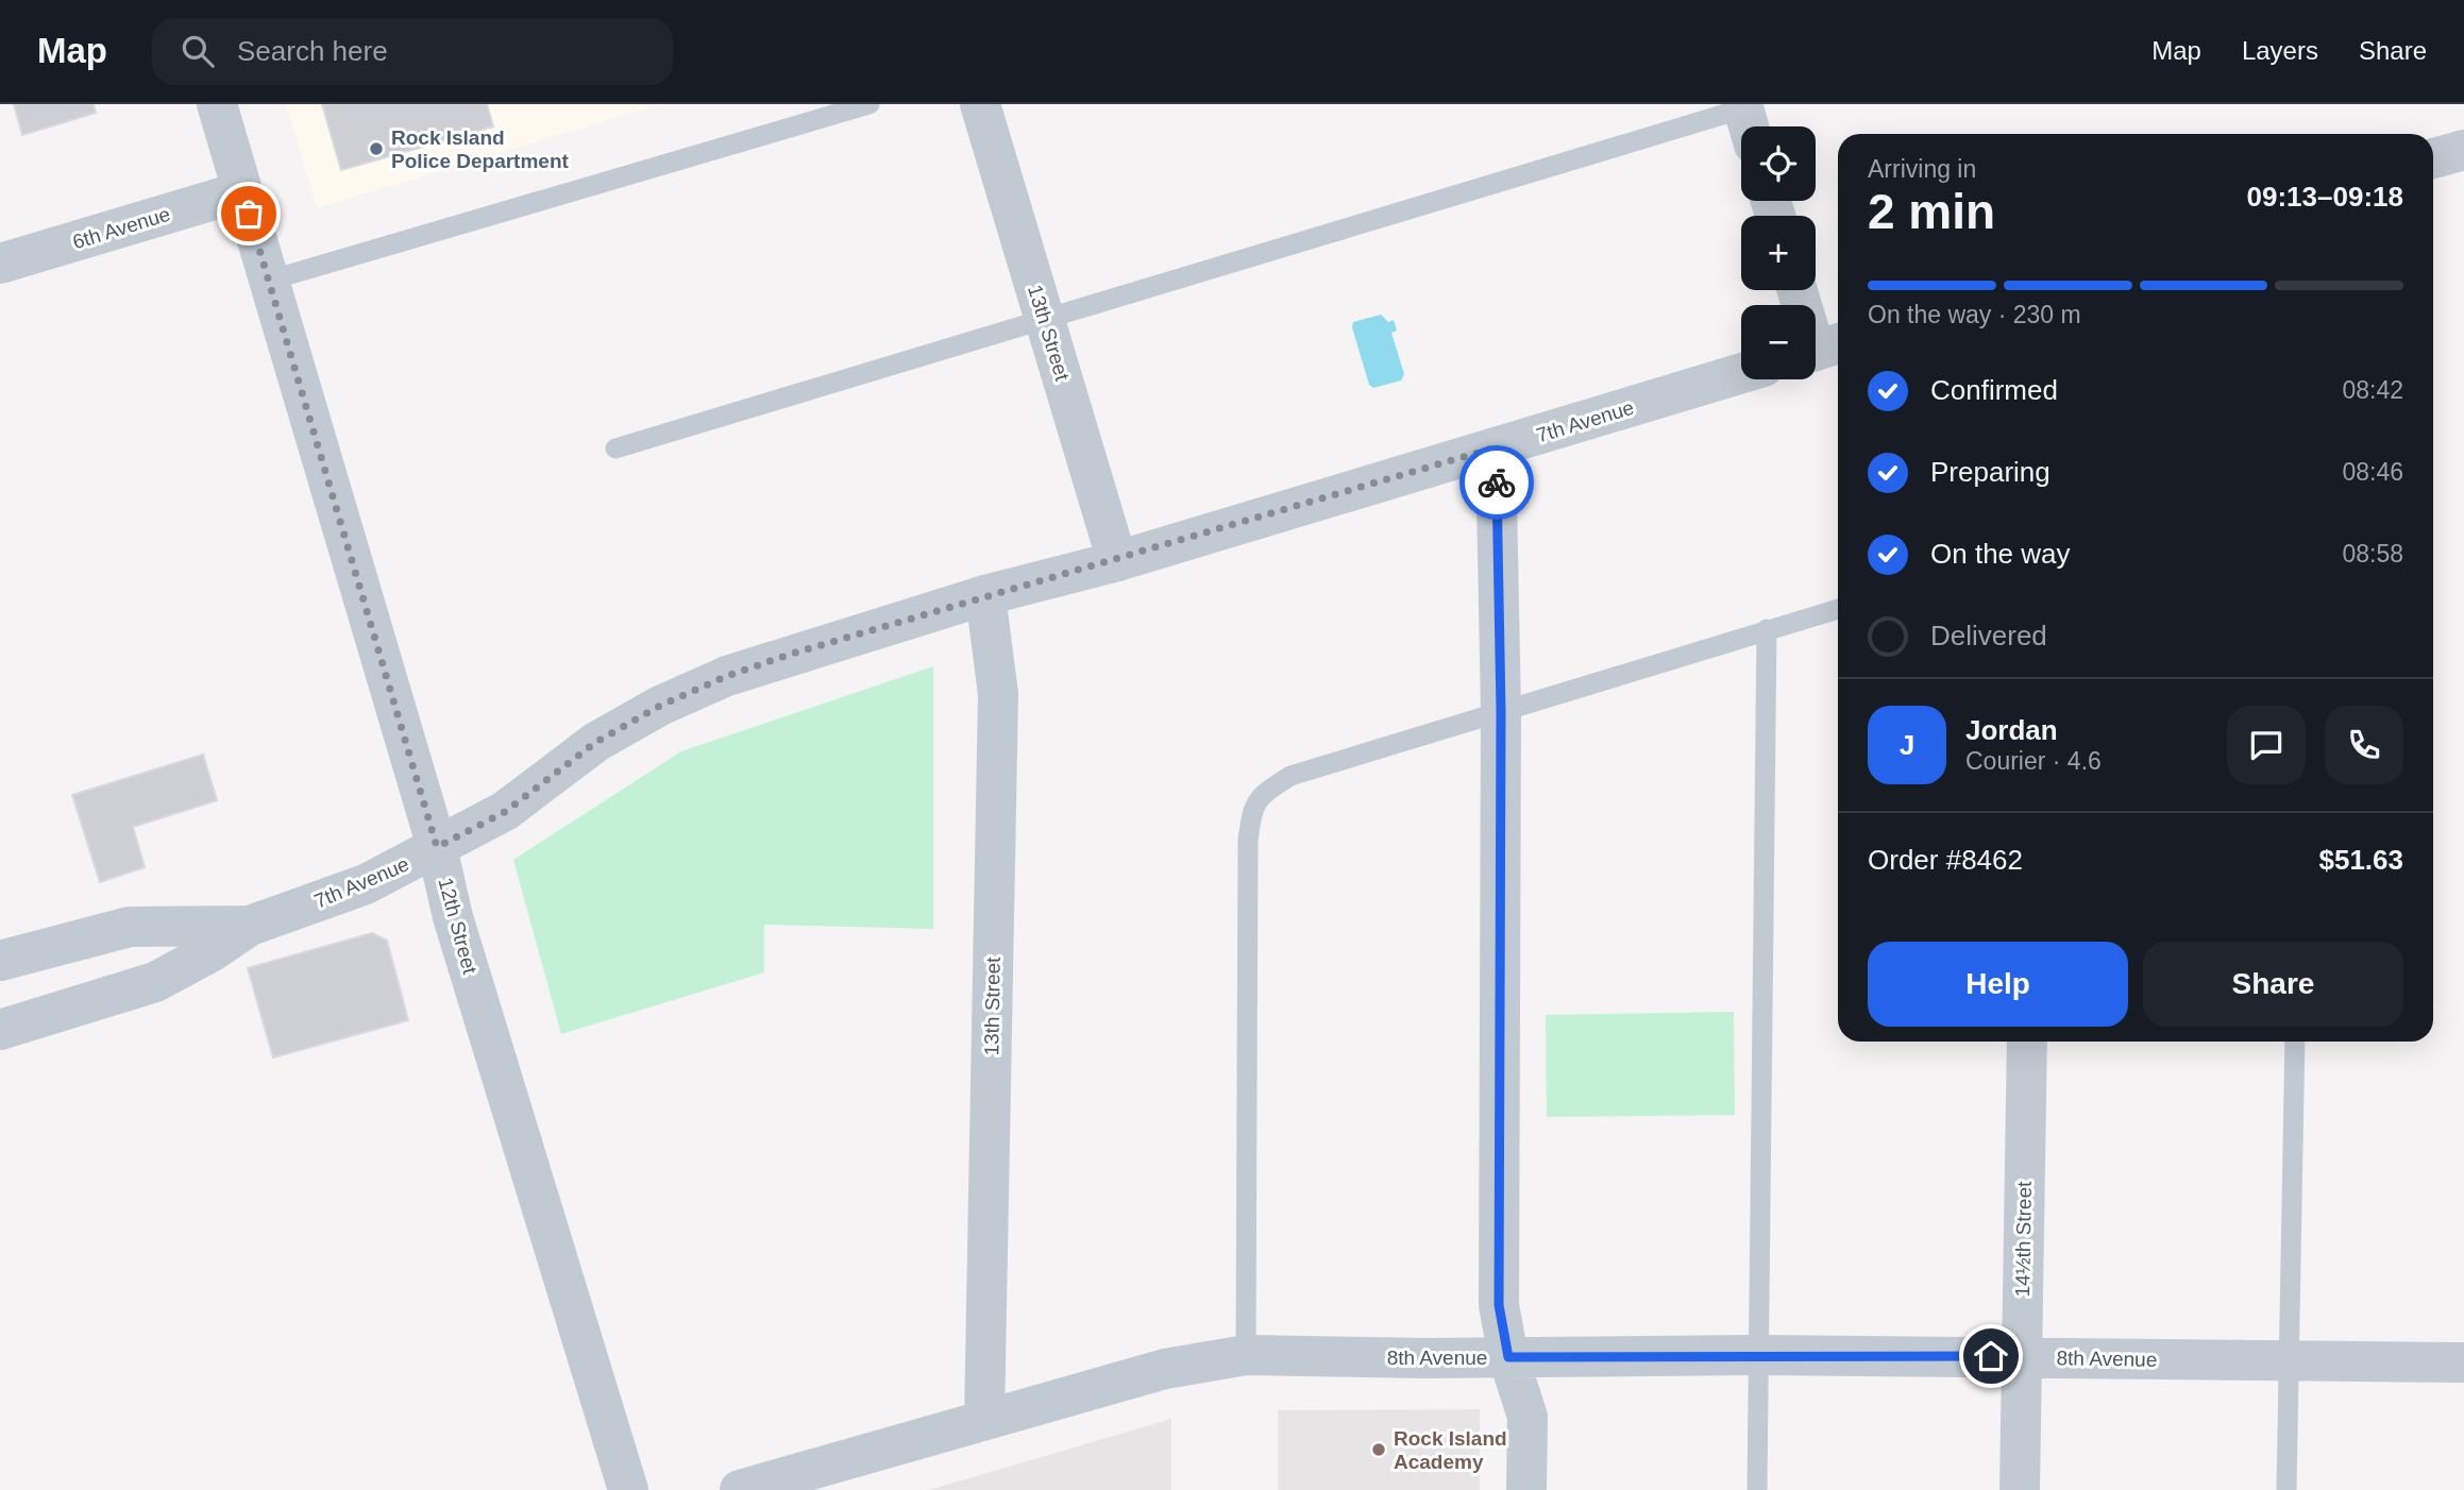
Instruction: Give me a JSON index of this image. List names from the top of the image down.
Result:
{
  "streets": {
    "street": [
      "6th Avenue",
      "13th Street",
      "7th Avenue",
      "12th Street",
      "14½th Street",
      "8th Avenue"
    ]
  },
  "crossings": [
    ["6th Avenue", "12th Street"],
    ["13th Street", "7th Avenue"],
    ["13th Street", "8th Avenue"],
    ["7th Avenue", "12th Street"],
    ["14½th Street", "8th Avenue"]
  ],
  "places": ["Rock Island Police Department", "Rock Island Academy"],
  "page": {
    "header": "Map",
    "search": "Search here",
    "nav": ["Map", "Layers", "Share"],
    "map_buttons": ["+", "−"],
    "heading": ["2 min", "Arriving in", "09:13–09:18"],
    "panel": [
      "Jordan",
      "Courier · 4.6",
      "Order #8462",
      "$51.63"
    ],
    "bar": "On the way · 230 m",
    "list": [
      ["Confirmed", "08:42"],
      ["Preparing", "08:46"],
      ["On the way", "08:58"],
      "Delivered"
    ],
    "round": "J",
    "buttons": ["Help", "Share"]
  }
}
